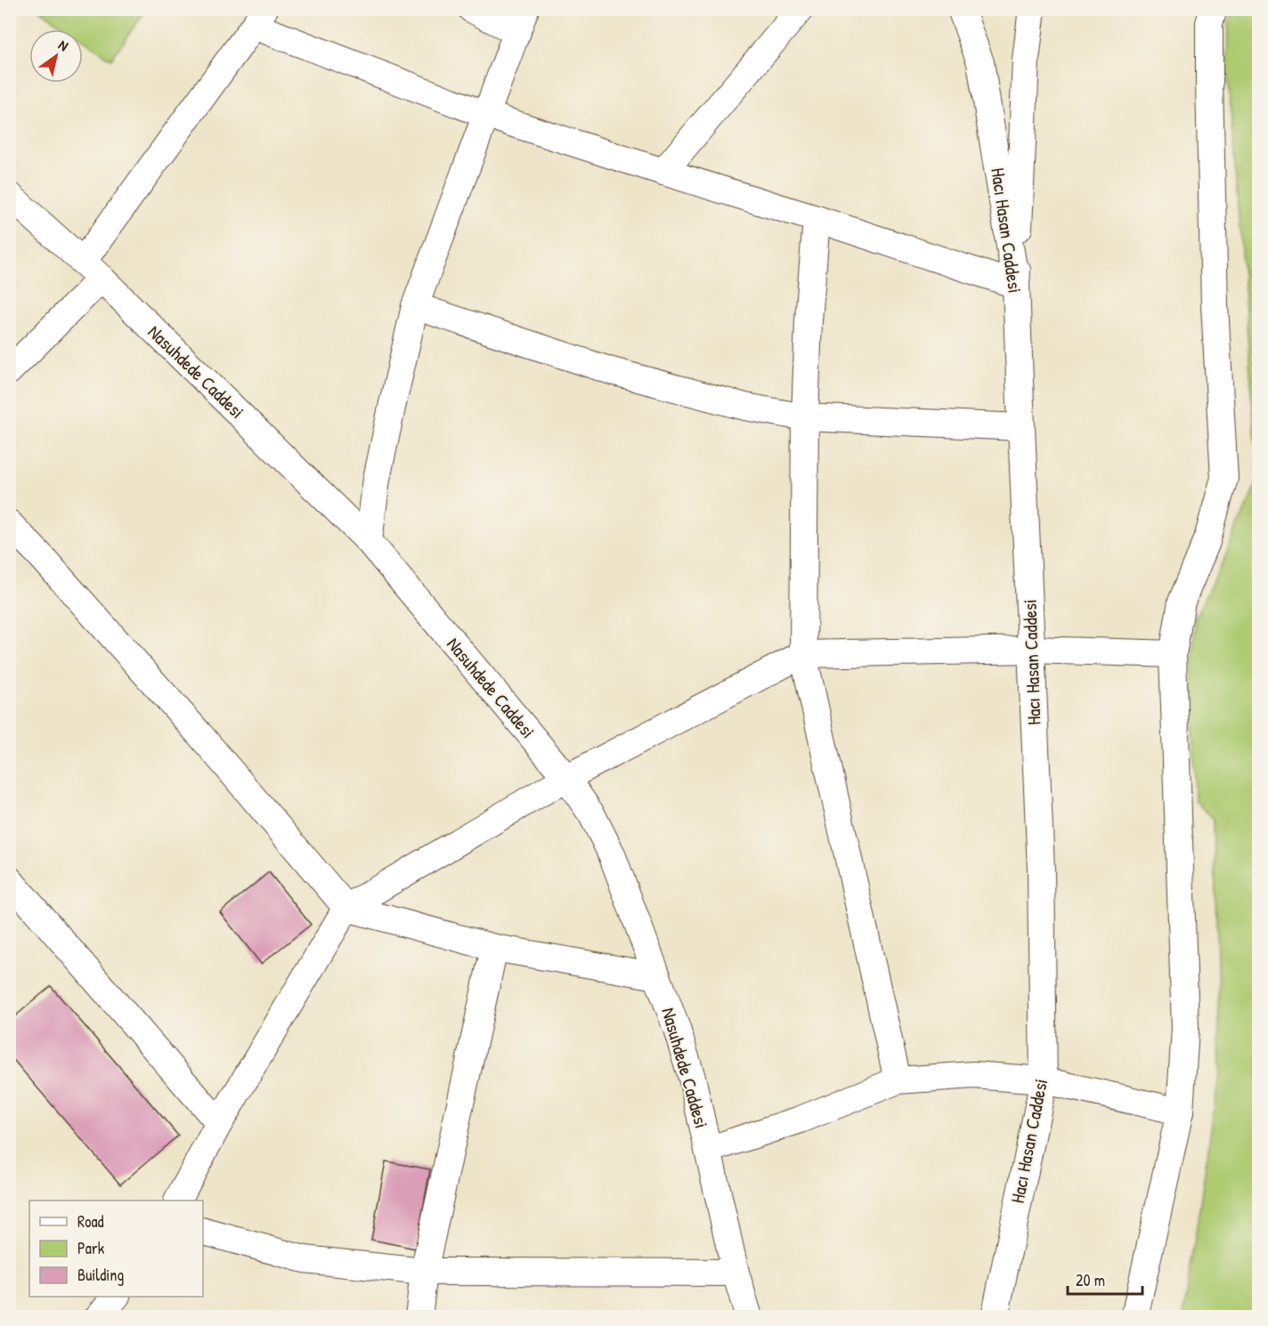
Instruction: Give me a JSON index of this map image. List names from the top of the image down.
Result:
{
  "streets": {
    "street": ["Hacı Hasan Caddesi", "Nasuhdede Caddesi"]
  },
  "legend": ["Road", "Park", "Building"],
  "scale_bar": "20 m",
  "north": "top right"
}
